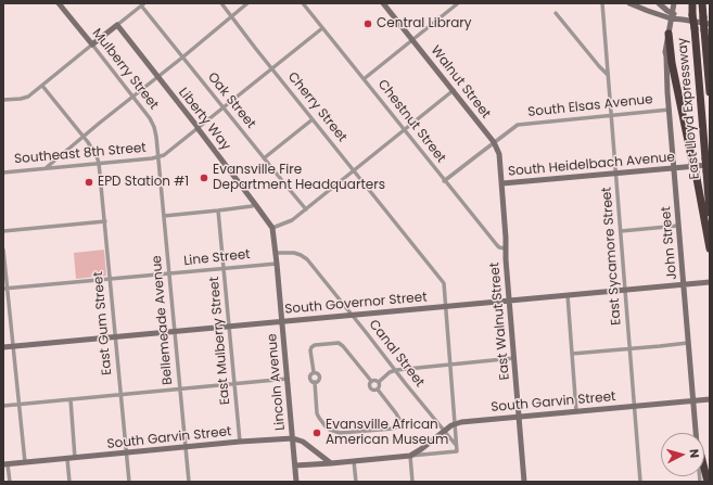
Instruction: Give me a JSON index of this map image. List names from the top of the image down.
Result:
{
  "streets": {
    "highway": ["East Lloyd Expressway"],
    "street": [
      "Mulberry Street",
      "Walnut Street",
      "Oak Street",
      "South Elsas Avenue",
      "Cherry Street",
      "Liberty Way",
      "Chestnut Street",
      "Southeast 8th Street",
      "South Heidelbach Avenue",
      "John Street",
      "East Sycamore Street",
      "Line Street",
      "South Governor Street",
      "Bellemeade Avenue",
      "East Walnut Street",
      "East Gum Street",
      "East Mulberry Street",
      "Canal Street",
      "Lincoln Avenue",
      "South Garvin Street"
    ]
  },
  "crossings": [
    ["Mulberry Street", "Southeast 8th Street"],
    ["Mulberry Street", "Bellemeade Avenue"],
    ["Walnut Street", "South Elsas Avenue"],
    ["Walnut Street", "South Heidelbach Avenue"],
    ["Walnut Street", "East Walnut Street"],
    ["Oak Street", "Southeast 8th Street"],
    ["South Elsas Avenue", "Chestnut Street"],
    ["South Elsas Avenue", "John Street"],
    ["South Elsas Avenue", "East Sycamore Street"],
    ["Cherry Street", "Southeast 8th Street"],
    ["Cherry Street", "South Governor Street"],
    ["Cherry Street", "Canal Street"],
    ["Cherry Street", "South Garvin Street"],
    ["East Lloyd Expressway", "South Heidelbach Avenue"],
    ["Liberty Way", "Southeast 8th Street"],
    ["Liberty Way", "Lincoln Avenue"],
    ["Chestnut Street", "Southeast 8th Street"],
    ["Chestnut Street", "East Walnut Street"],
    ["Southeast 8th Street", "Bellemeade Avenue"],
    ["Southeast 8th Street", "East Gum Street"],
    ["South Heidelbach Avenue", "John Street"],
    ["South Heidelbach Avenue", "East Sycamore Street"],
    ["South Heidelbach Avenue", "East Walnut Street"],
    ["John Street", "South Governor Street"],
    ["John Street", "South Garvin Street"],
    ["East Sycamore Street", "South Governor Street"],
    ["East Sycamore Street", "South Garvin Street"],
    ["Line Street", "Bellemeade Avenue"],
    ["Line Street", "East Gum Street"],
    ["Line Street", "East Mulberry Street"],
    ["Line Street", "Lincoln Avenue"],
    ["South Governor Street", "Bellemeade Avenue"],
    ["South Governor Street", "East Walnut Street"],
    ["South Governor Street", "East Gum Street"],
    ["South Governor Street", "East Mulberry Street"],
    ["South Governor Street", "Canal Street"],
    ["South Governor Street", "Lincoln Avenue"],
    ["Bellemeade Avenue", "South Garvin Street"],
    ["East Walnut Street", "South Garvin Street"],
    ["East Gum Street", "South Garvin Street"],
    ["East Mulberry Street", "South Garvin Street"],
    ["Canal Street", "Lincoln Avenue"],
    ["Canal Street", "South Garvin Street"],
    ["Lincoln Avenue", "South Garvin Street"]
  ],
  "places": [
    "Central Library",
    "Evansville Fire Department Headquarters",
    "EPD Station #1",
    "Evansville African American Museum"
  ],
  "north": "right"
}
